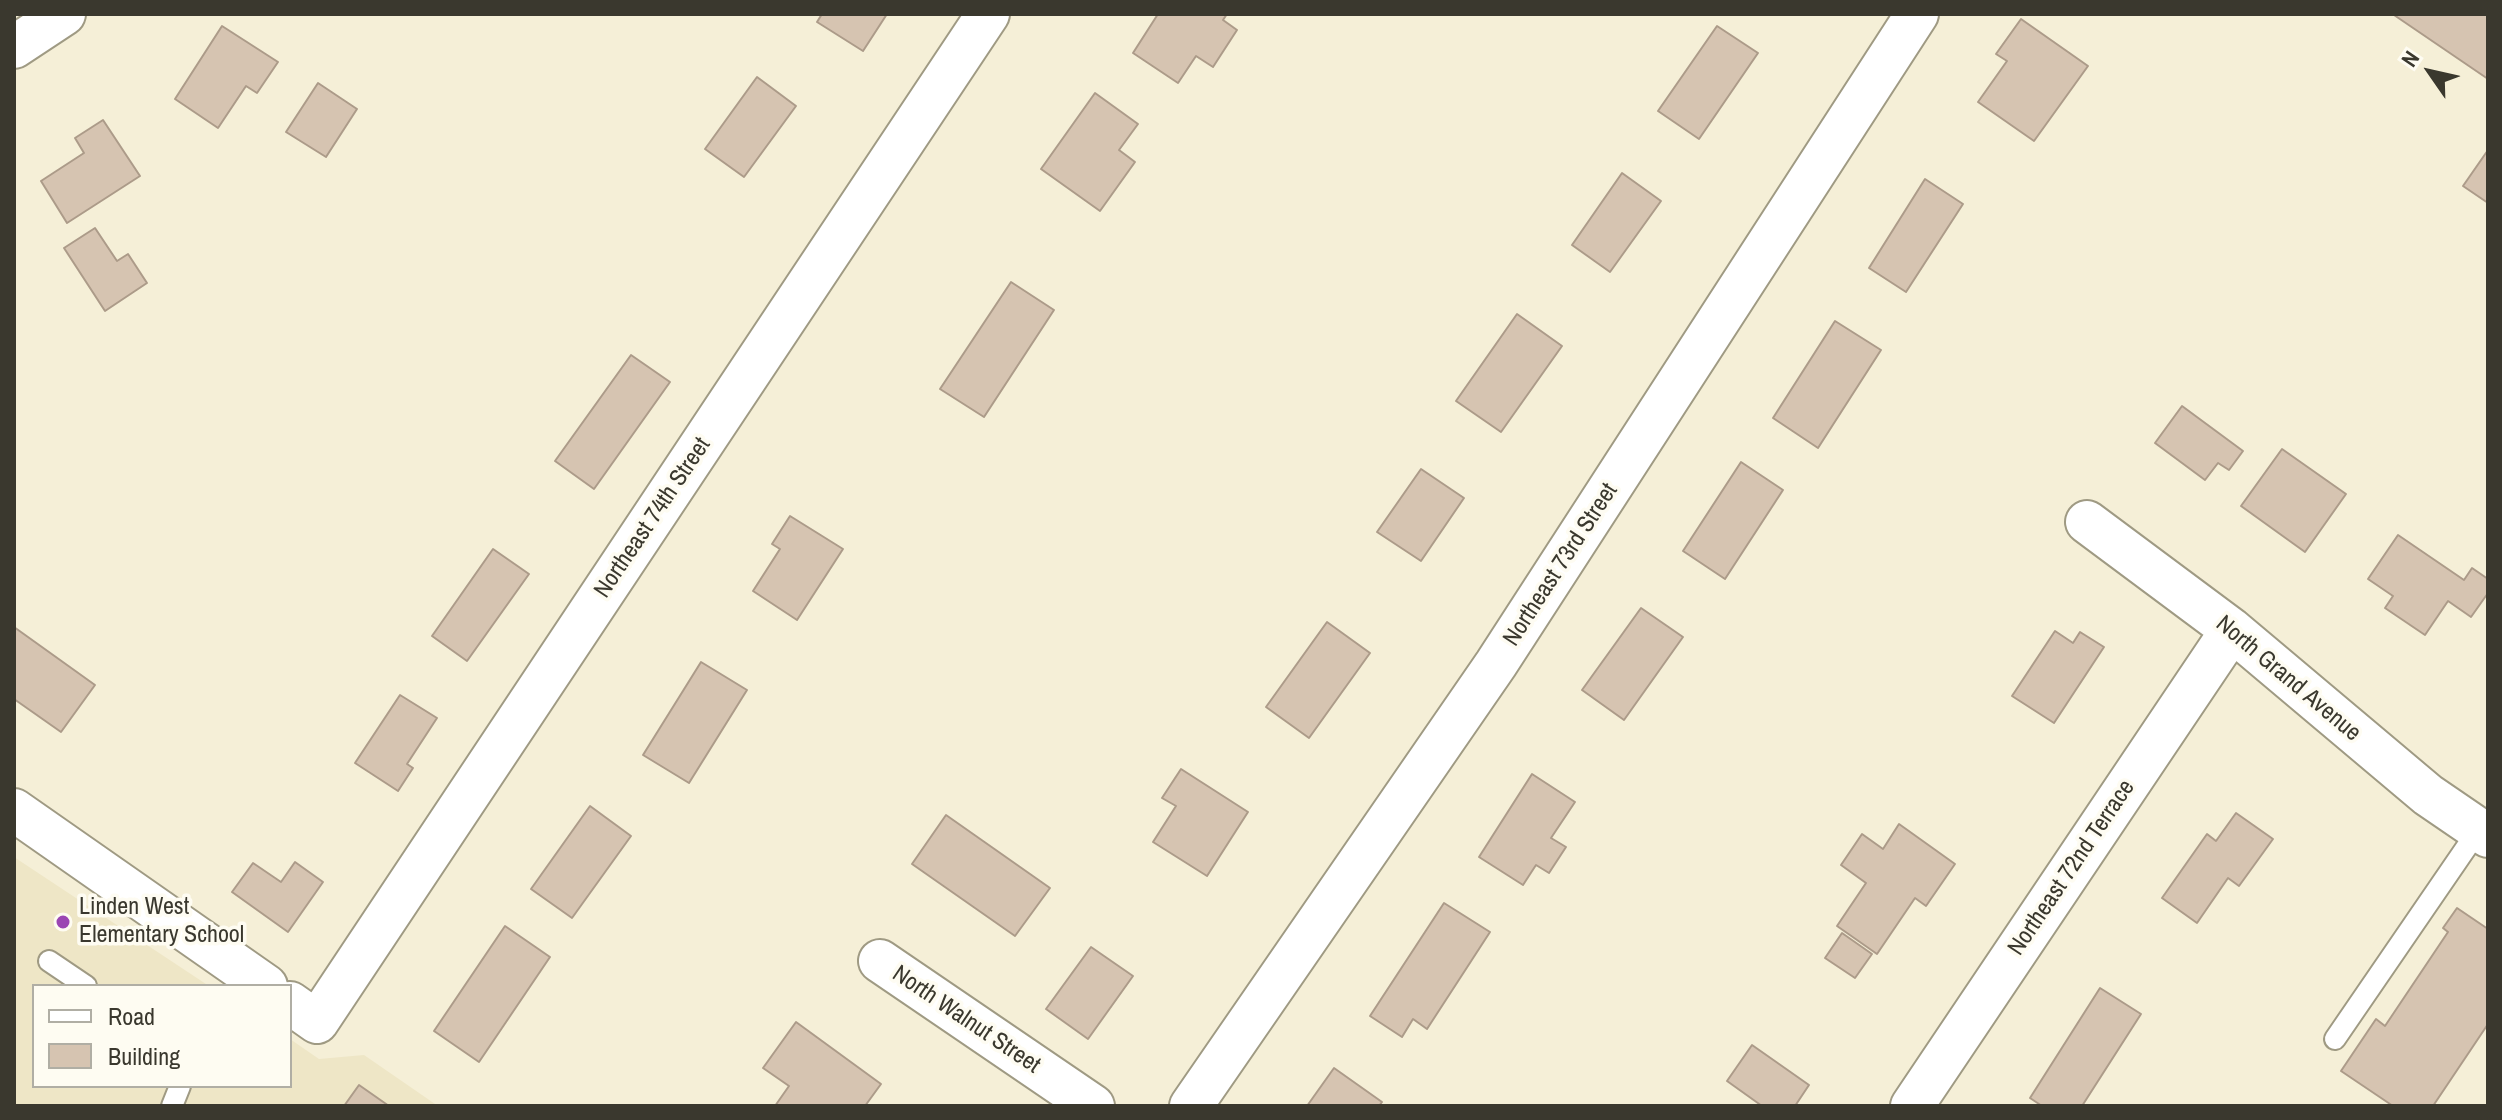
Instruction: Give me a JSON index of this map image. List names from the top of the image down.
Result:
{
  "streets": {
    "street": [
      "Northeast 74th Street",
      "Northeast 73rd Street",
      "North Grand Avenue",
      "Northeast 72nd Terrace",
      "North Walnut Street"
    ]
  },
  "crossings": [
    ["North Grand Avenue", "Northeast 72nd Terrace"]
  ],
  "places": ["Linden West Elementary School"],
  "legend": ["Road", "Building"],
  "north": "top left"
}
